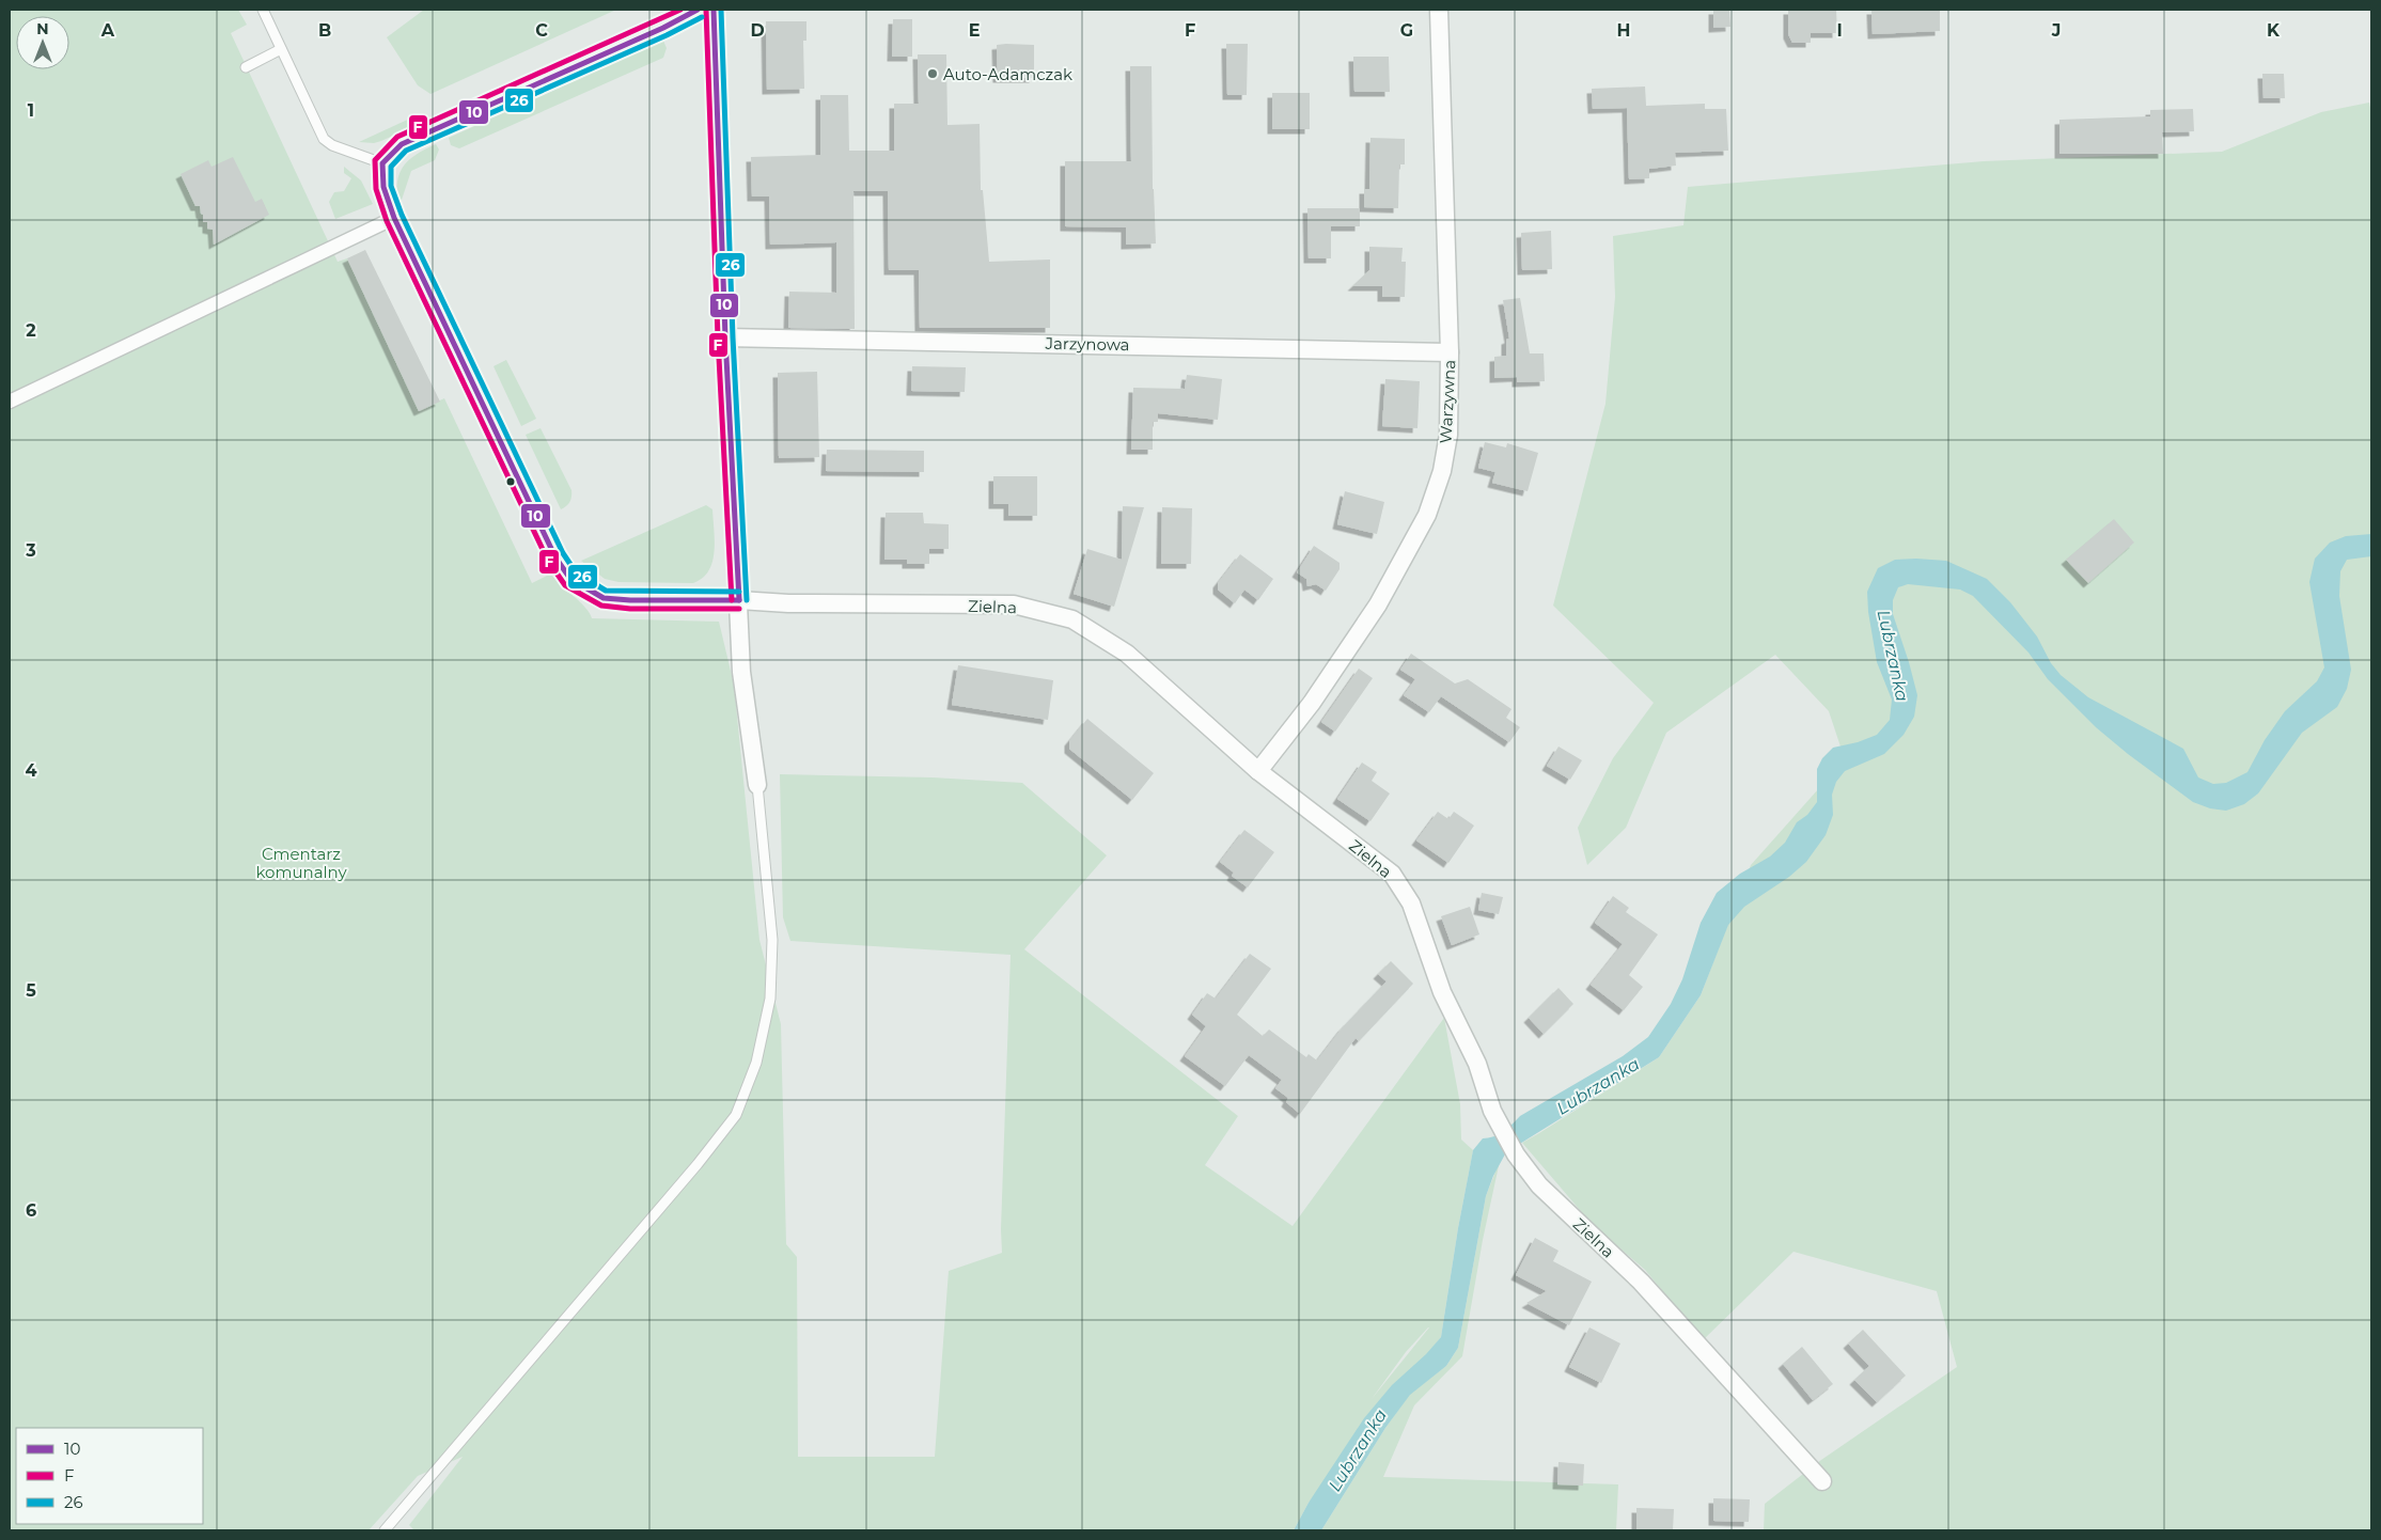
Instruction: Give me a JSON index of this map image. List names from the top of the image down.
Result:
{
  "streets": {
    "street": ["Jarzynowa", "Warzywna", "Zielna"]
  },
  "crossings": [
    ["Jarzynowa", "Warzywna"],
    ["Warzywna", "Zielna"]
  ],
  "water": ["Lubrzanka"],
  "parks": ["Cmentarz komunalny"],
  "places": ["Auto-Adamczak"],
  "lines": ["transit line 10", "transit line F", "transit line 26"],
  "legend": ["10", "F", "26"],
  "north": "top",
  "grid": {
    "columns": [
      "A",
      "B",
      "C",
      "D",
      "E",
      "F",
      "G",
      "H",
      "I",
      "J",
      "K"
    ],
    "rows": [
      "1",
      "2",
      "3",
      "4",
      "5",
      "6"
    ]
  }
}
